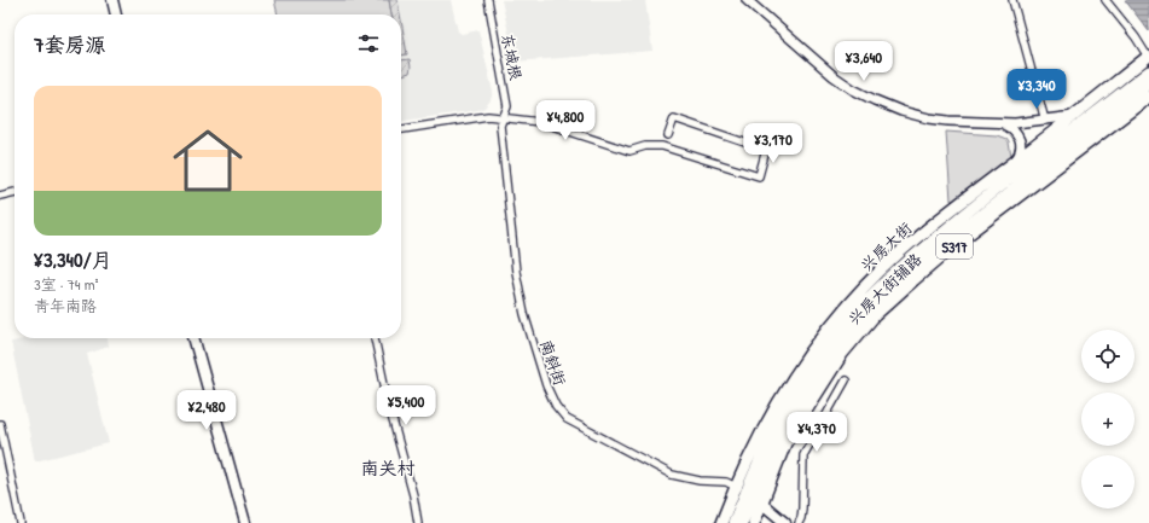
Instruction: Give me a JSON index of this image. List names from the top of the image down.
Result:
{
  "streets": {
    "main road": ["兴房大街", "S317", "兴房大街辅路"],
    "street": ["东城根", "南斜街"]
  },
  "crossings": [
    ["东城根", "南斜街"],
    ["兴房大街", "兴房大街辅路"],
    ["兴房大街", "南斜街"],
    ["兴房大街辅路", "南斜街"]
  ],
  "districts": ["南关村"],
  "page": {
    "heading": "7套房源",
    "price": [
      "¥3,640",
      "¥3,340",
      "¥4,800",
      "¥3,170",
      "¥5,400",
      "¥2,480",
      "¥4,370"
    ],
    "list": [
      {
        "name": "¥3,340/月",
        "note": "3室 · 74 m² · 青年南路"
      }
    ],
    "map_buttons": ["+", "−"]
  }
}
